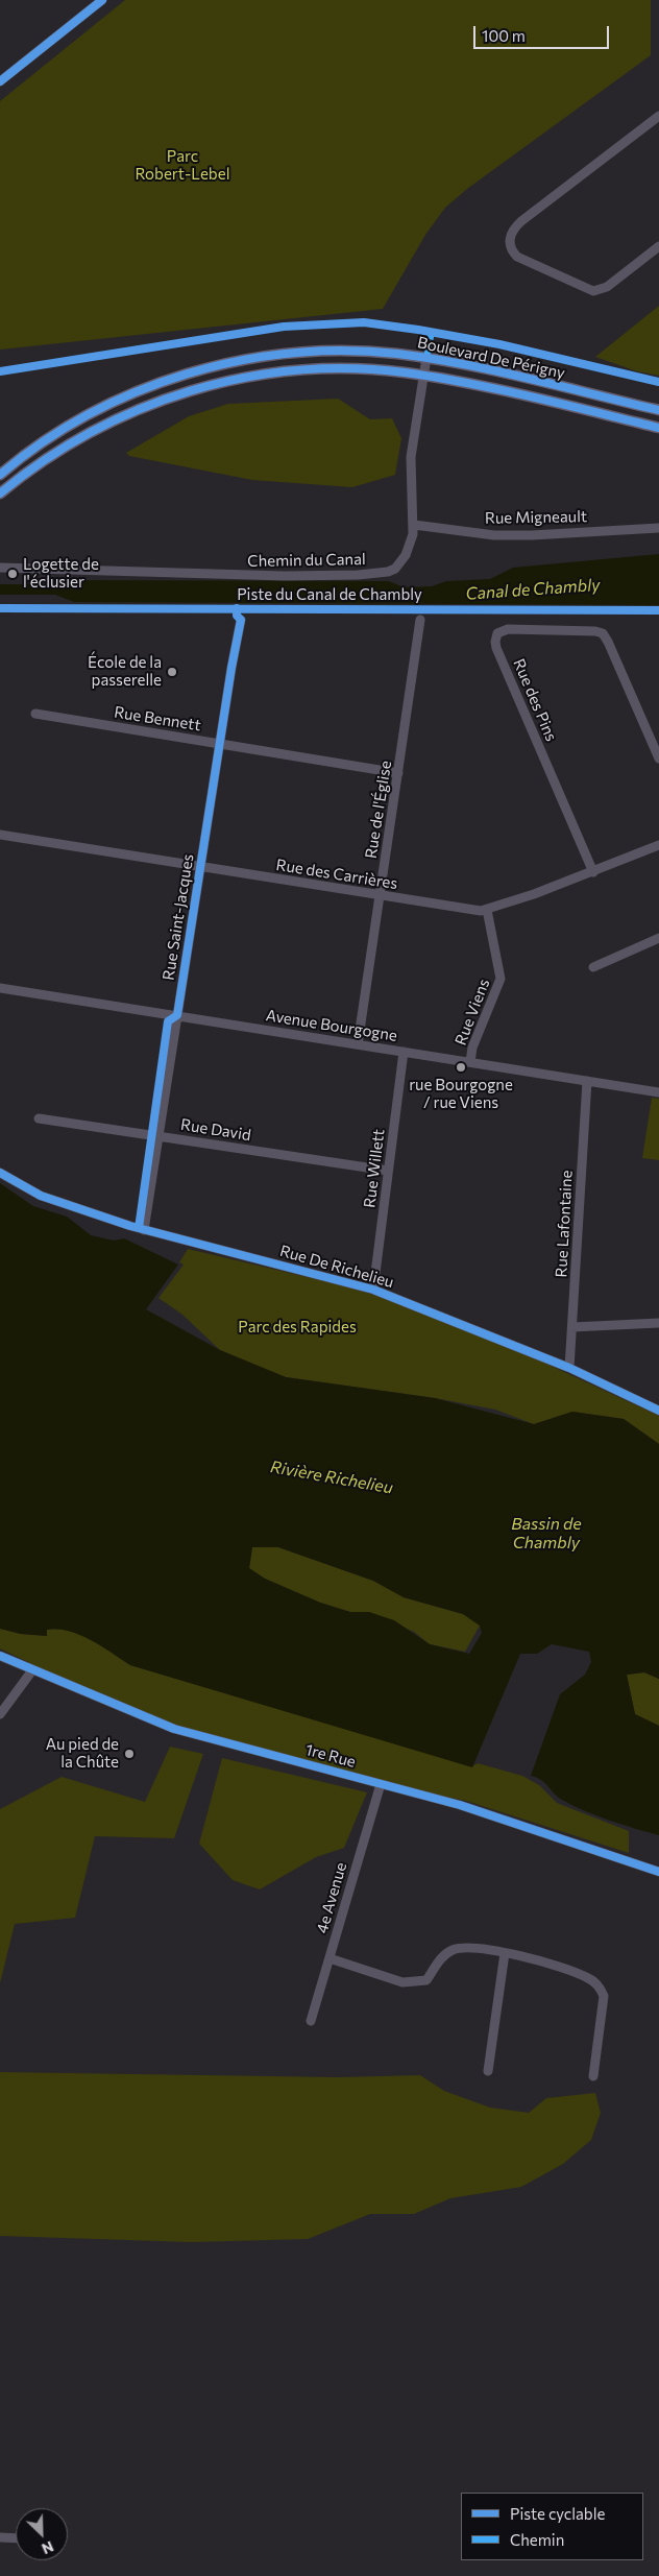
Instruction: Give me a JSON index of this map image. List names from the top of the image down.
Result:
{
  "streets": {
    "main road": ["Boulevard De Périgny"],
    "street": [
      "Rue Migneault",
      "Chemin du Canal",
      "Rue des Pins",
      "Rue Bennett",
      "Rue de l'Église",
      "Rue des Carrières",
      "Rue Saint-Jacques",
      "Rue Viens",
      "Avenue Bourgogne",
      "Rue David",
      "Rue Willett",
      "Rue Lafontaine",
      "Rue De Richelieu",
      "1re Rue",
      "4e Avenue"
    ],
    "cycle path": ["Piste du Canal de Chambly"]
  },
  "crossings": [
    ["Boulevard De Périgny", "Chemin du Canal"],
    ["Rue Migneault", "Chemin du Canal"],
    ["Rue des Pins", "Rue des Carrières"],
    ["Rue Bennett", "Rue de l'Église"],
    ["Rue Bennett", "Rue Saint-Jacques"],
    ["Rue de l'Église", "Rue des Carrières"],
    ["Rue de l'Église", "Avenue Bourgogne"],
    ["Rue des Carrières", "Rue Saint-Jacques"],
    ["Rue des Carrières", "Rue Viens"],
    ["Rue Saint-Jacques", "Avenue Bourgogne"],
    ["Rue Saint-Jacques", "Rue David"],
    ["Rue Saint-Jacques", "Rue De Richelieu"],
    ["Rue Viens", "Avenue Bourgogne"],
    ["Avenue Bourgogne", "Rue Willett"],
    ["Avenue Bourgogne", "Rue Lafontaine"],
    ["Rue David", "Rue Willett"],
    ["Rue Willett", "Rue De Richelieu"],
    ["Rue Lafontaine", "Rue De Richelieu"],
    ["1re Rue", "4e Avenue"]
  ],
  "water": ["Canal de Chambly", "Rivière Richelieu", "Bassin de Chambly"],
  "parks": ["Parc Robert-Lebel", "Parc des Rapides"],
  "places": [
    "Logette de l'éclusier",
    "École de la passerelle",
    "rue Bourgogne / rue Viens",
    "Au pied de la Chûte"
  ],
  "legend": ["Piste cyclable", "Chemin"],
  "scale_bar": "100 m",
  "north": "bottom right"
}
